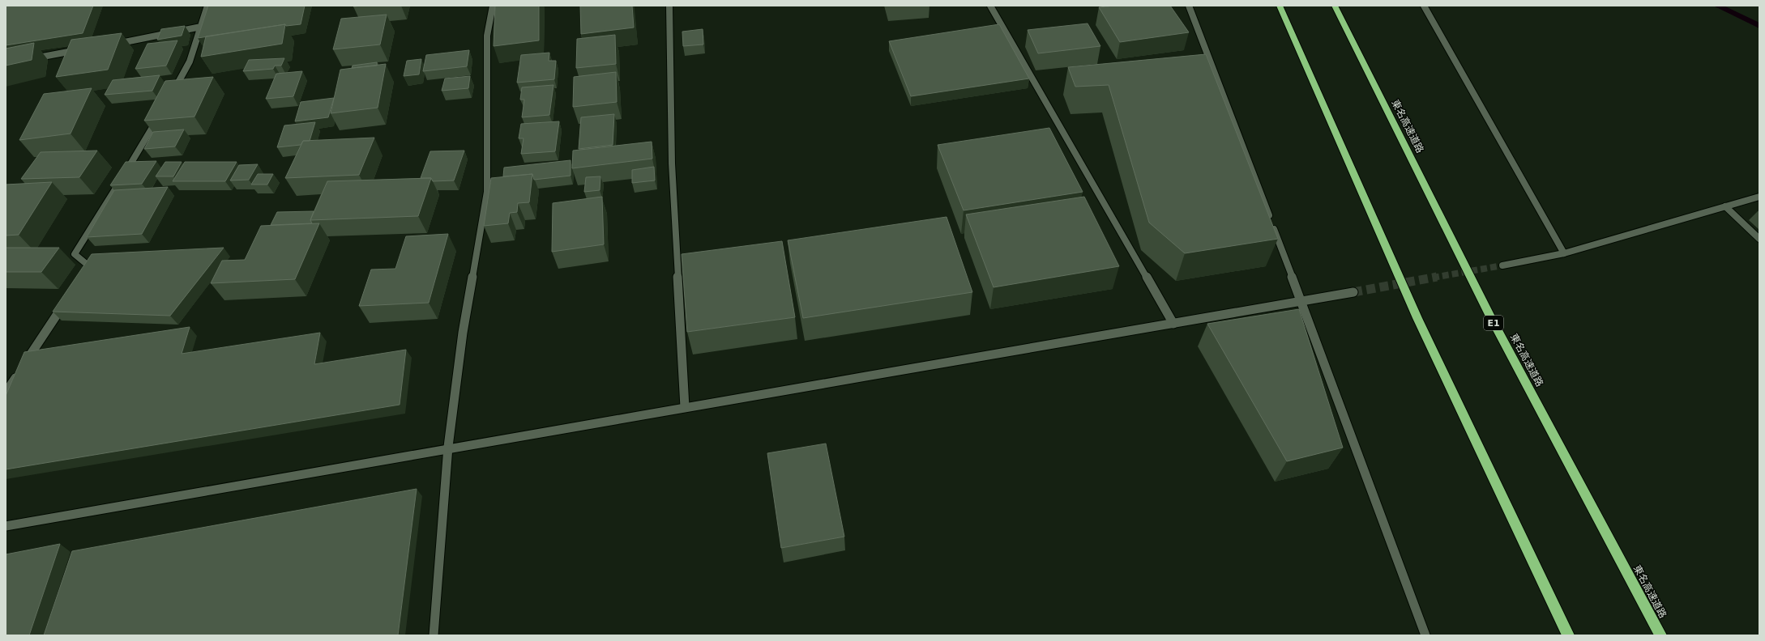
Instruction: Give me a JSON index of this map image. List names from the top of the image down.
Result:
{
  "streets": {
    "highway": ["東名高速道路", "E1"]
  }
}
